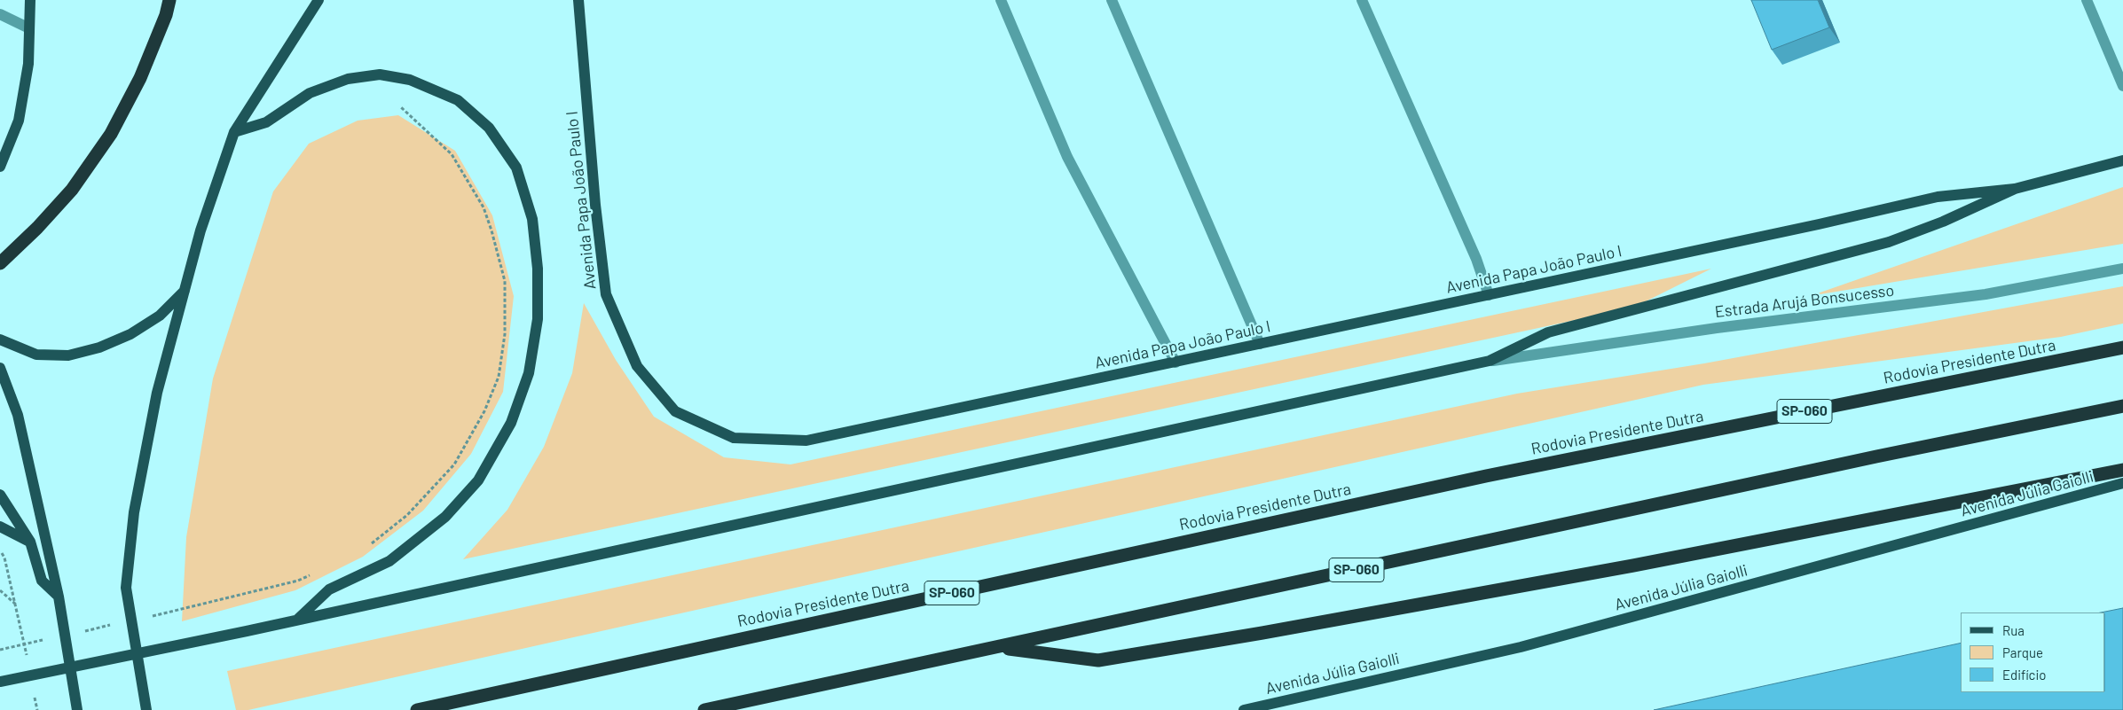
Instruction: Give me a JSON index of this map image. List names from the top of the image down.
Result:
{
  "streets": {
    "highway": ["Rodovia Presidente Dutra", "SP-060"],
    "main road": ["Avenida Papa João Paulo I", "Avenida Júlia Gaiolli"],
    "street": ["Estrada Arujá Bonsucesso"]
  },
  "legend": ["Rua", "Parque", "Edifício"]
}
